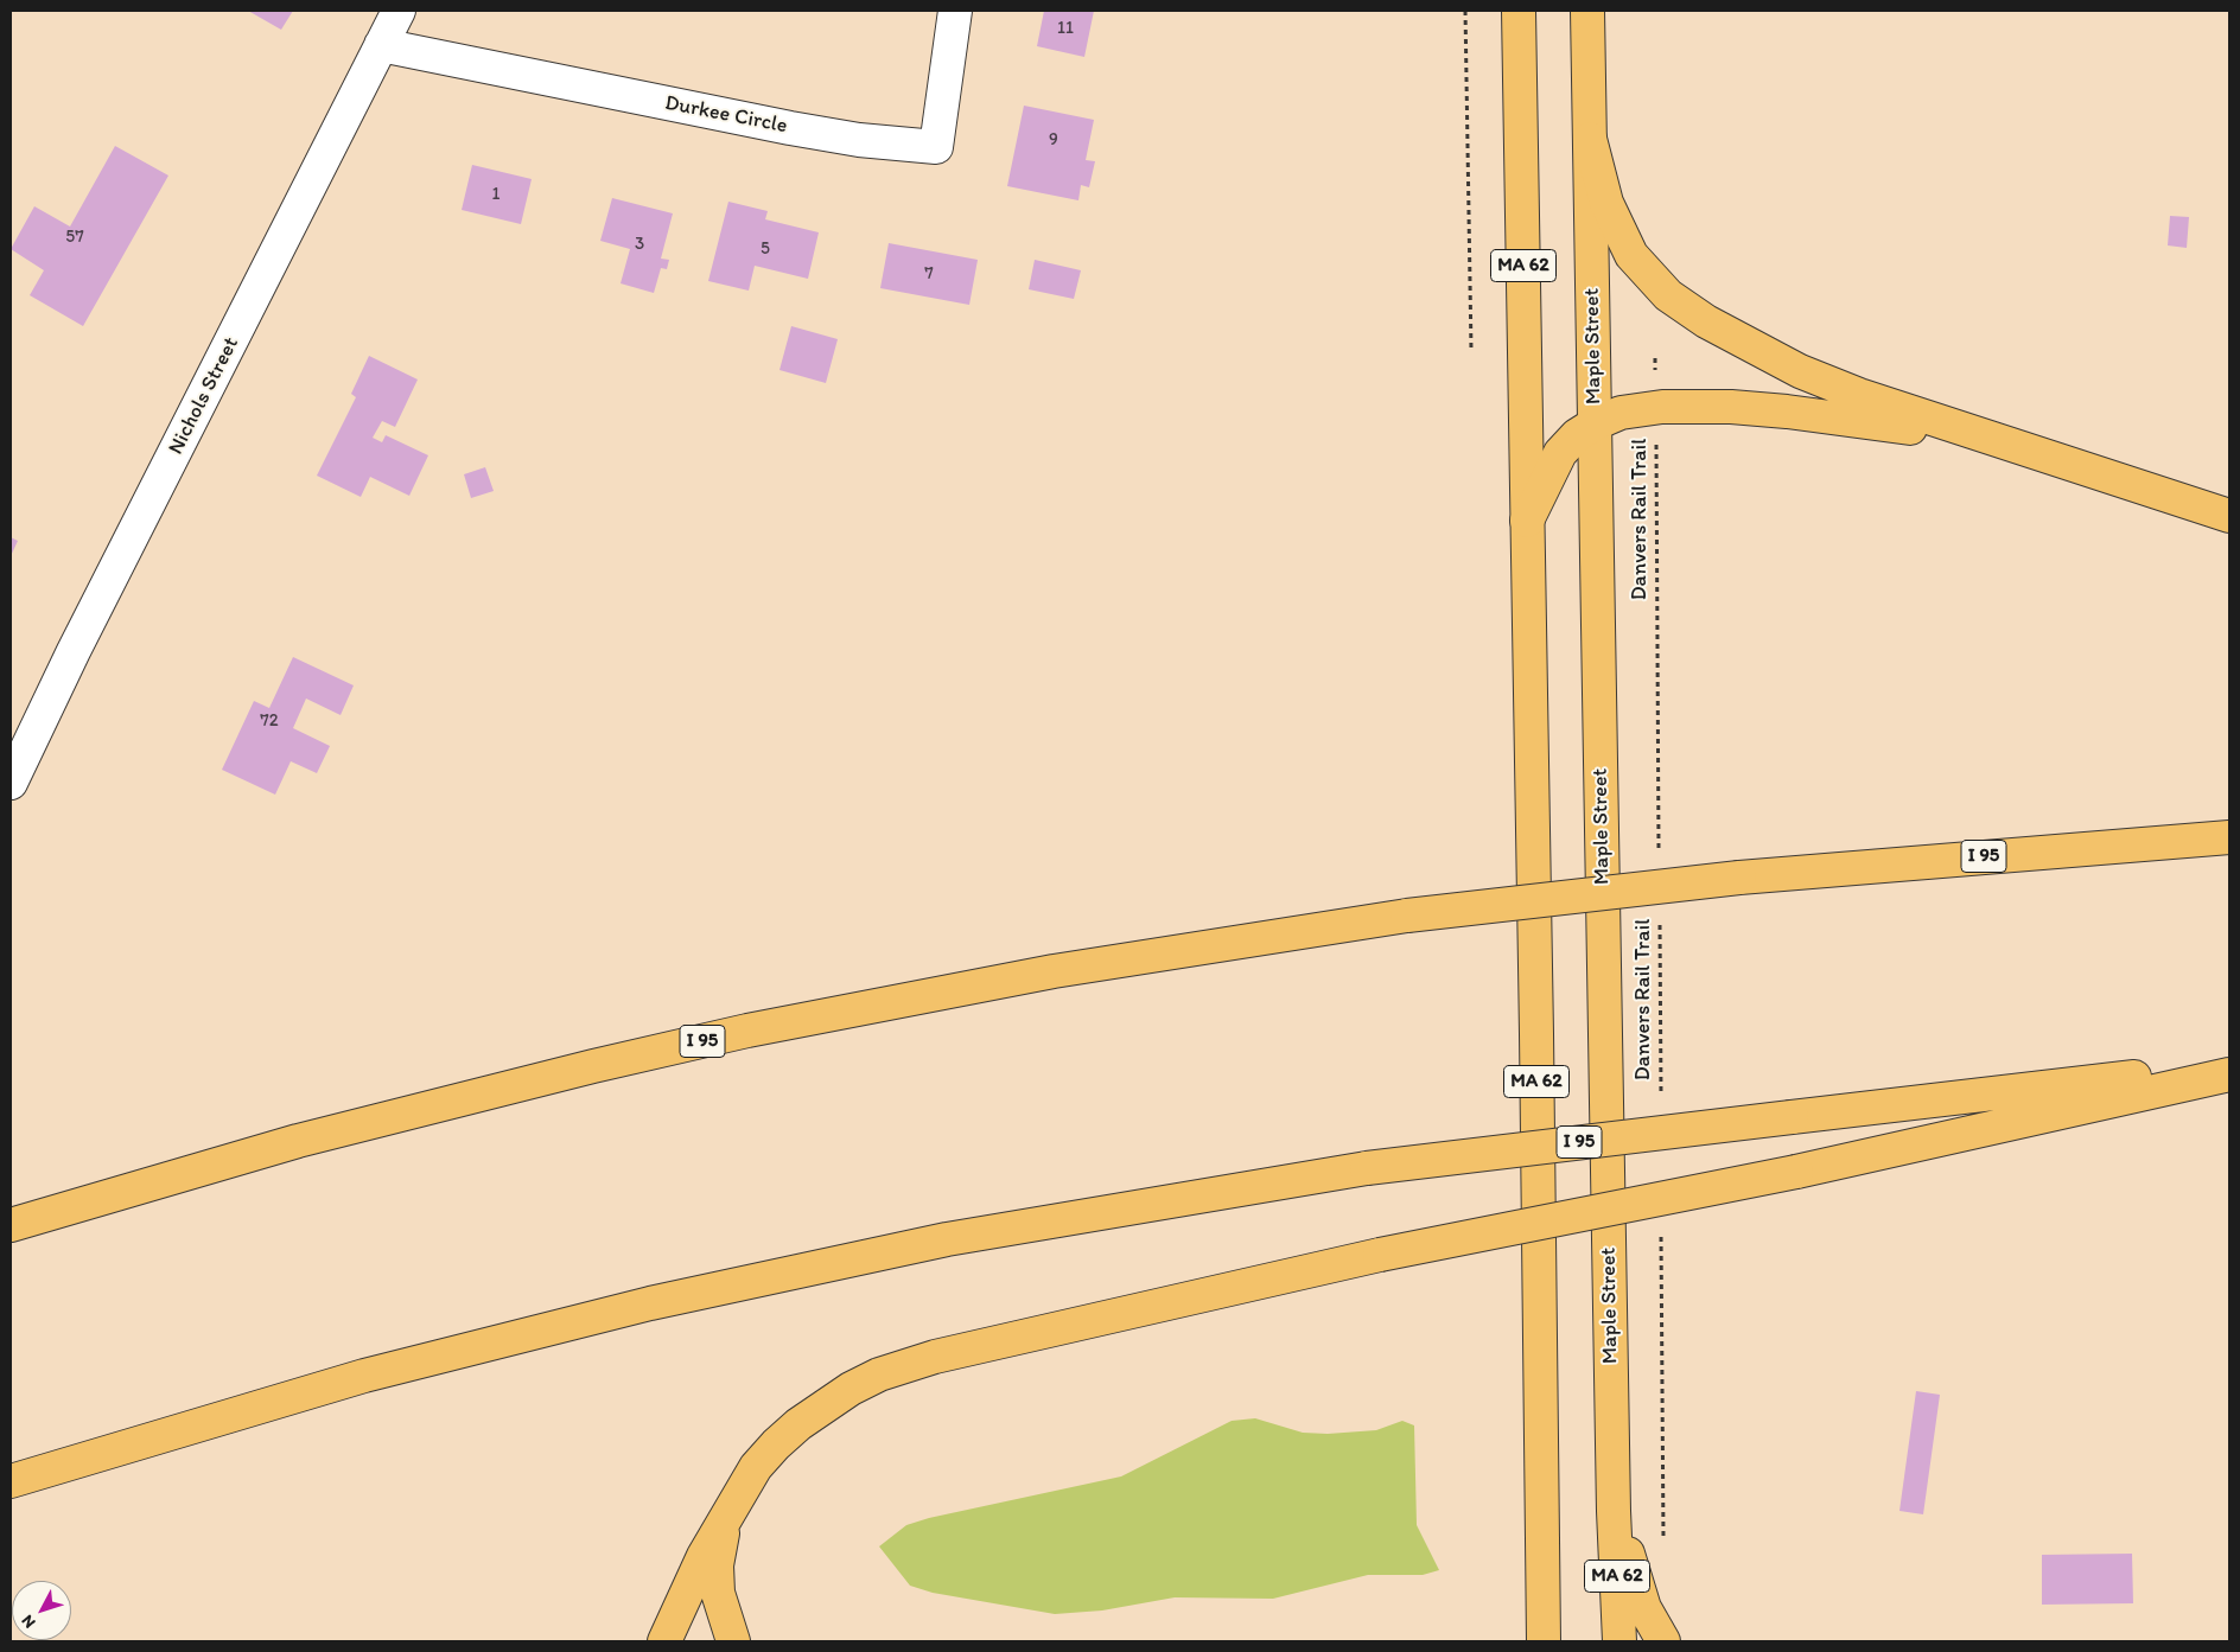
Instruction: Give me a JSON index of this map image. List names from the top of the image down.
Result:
{
  "streets": {
    "main road": ["MA 62", "Maple Street", "I 95"],
    "street": ["Durkee Circle", "Nichols Street"],
    "path": ["Danvers Rail Trail"]
  },
  "crossings": [
    ["Durkee Circle", "Nichols Street"]
  ],
  "house_numbers": [
    "11",
    "9",
    "1",
    "57",
    "3",
    "5",
    "7",
    "72"
  ],
  "north": "bottom left"
}
